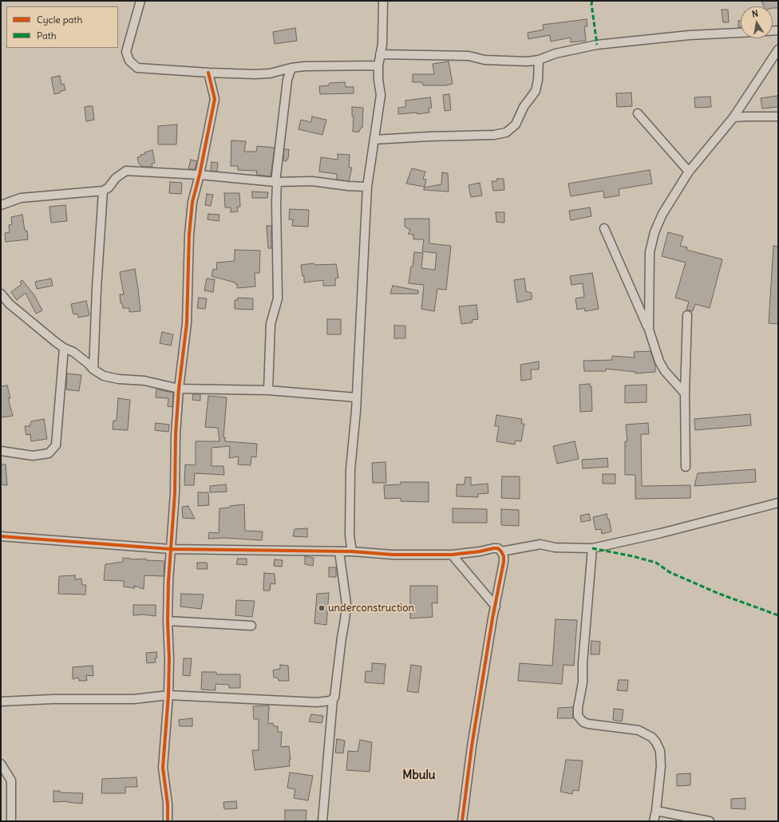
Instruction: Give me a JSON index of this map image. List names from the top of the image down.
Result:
{
  "districts": ["Mbulu"],
  "places": ["underconstruction"],
  "legend": ["Cycle path", "Path"],
  "north": "top"
}
